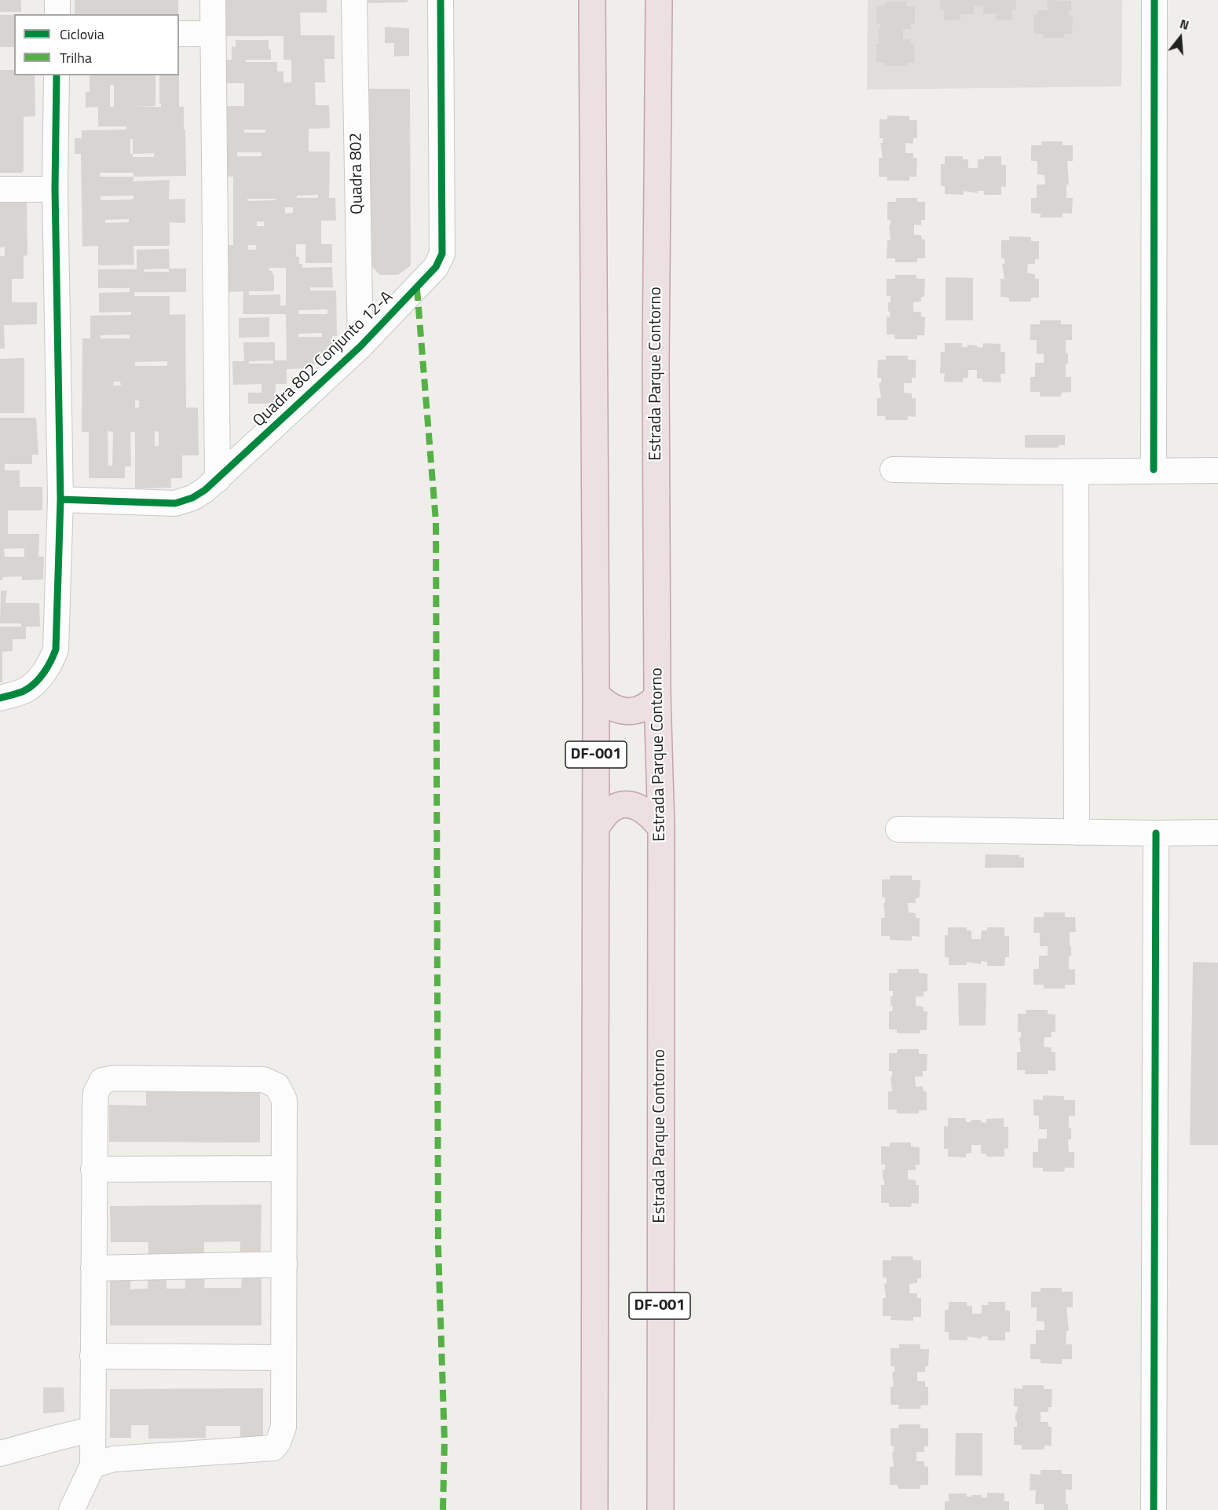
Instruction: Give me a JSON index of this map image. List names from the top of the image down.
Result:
{
  "streets": {
    "highway": ["Estrada Parque Contorno", "DF-001"],
    "street": ["Quadra 802", "Quadra 802 Conjunto 12-A"]
  },
  "crossings": [
    ["Quadra 802", "Quadra 802 Conjunto 12-A"]
  ],
  "legend": ["Ciclovia", "Trilha"],
  "north": "top"
}
